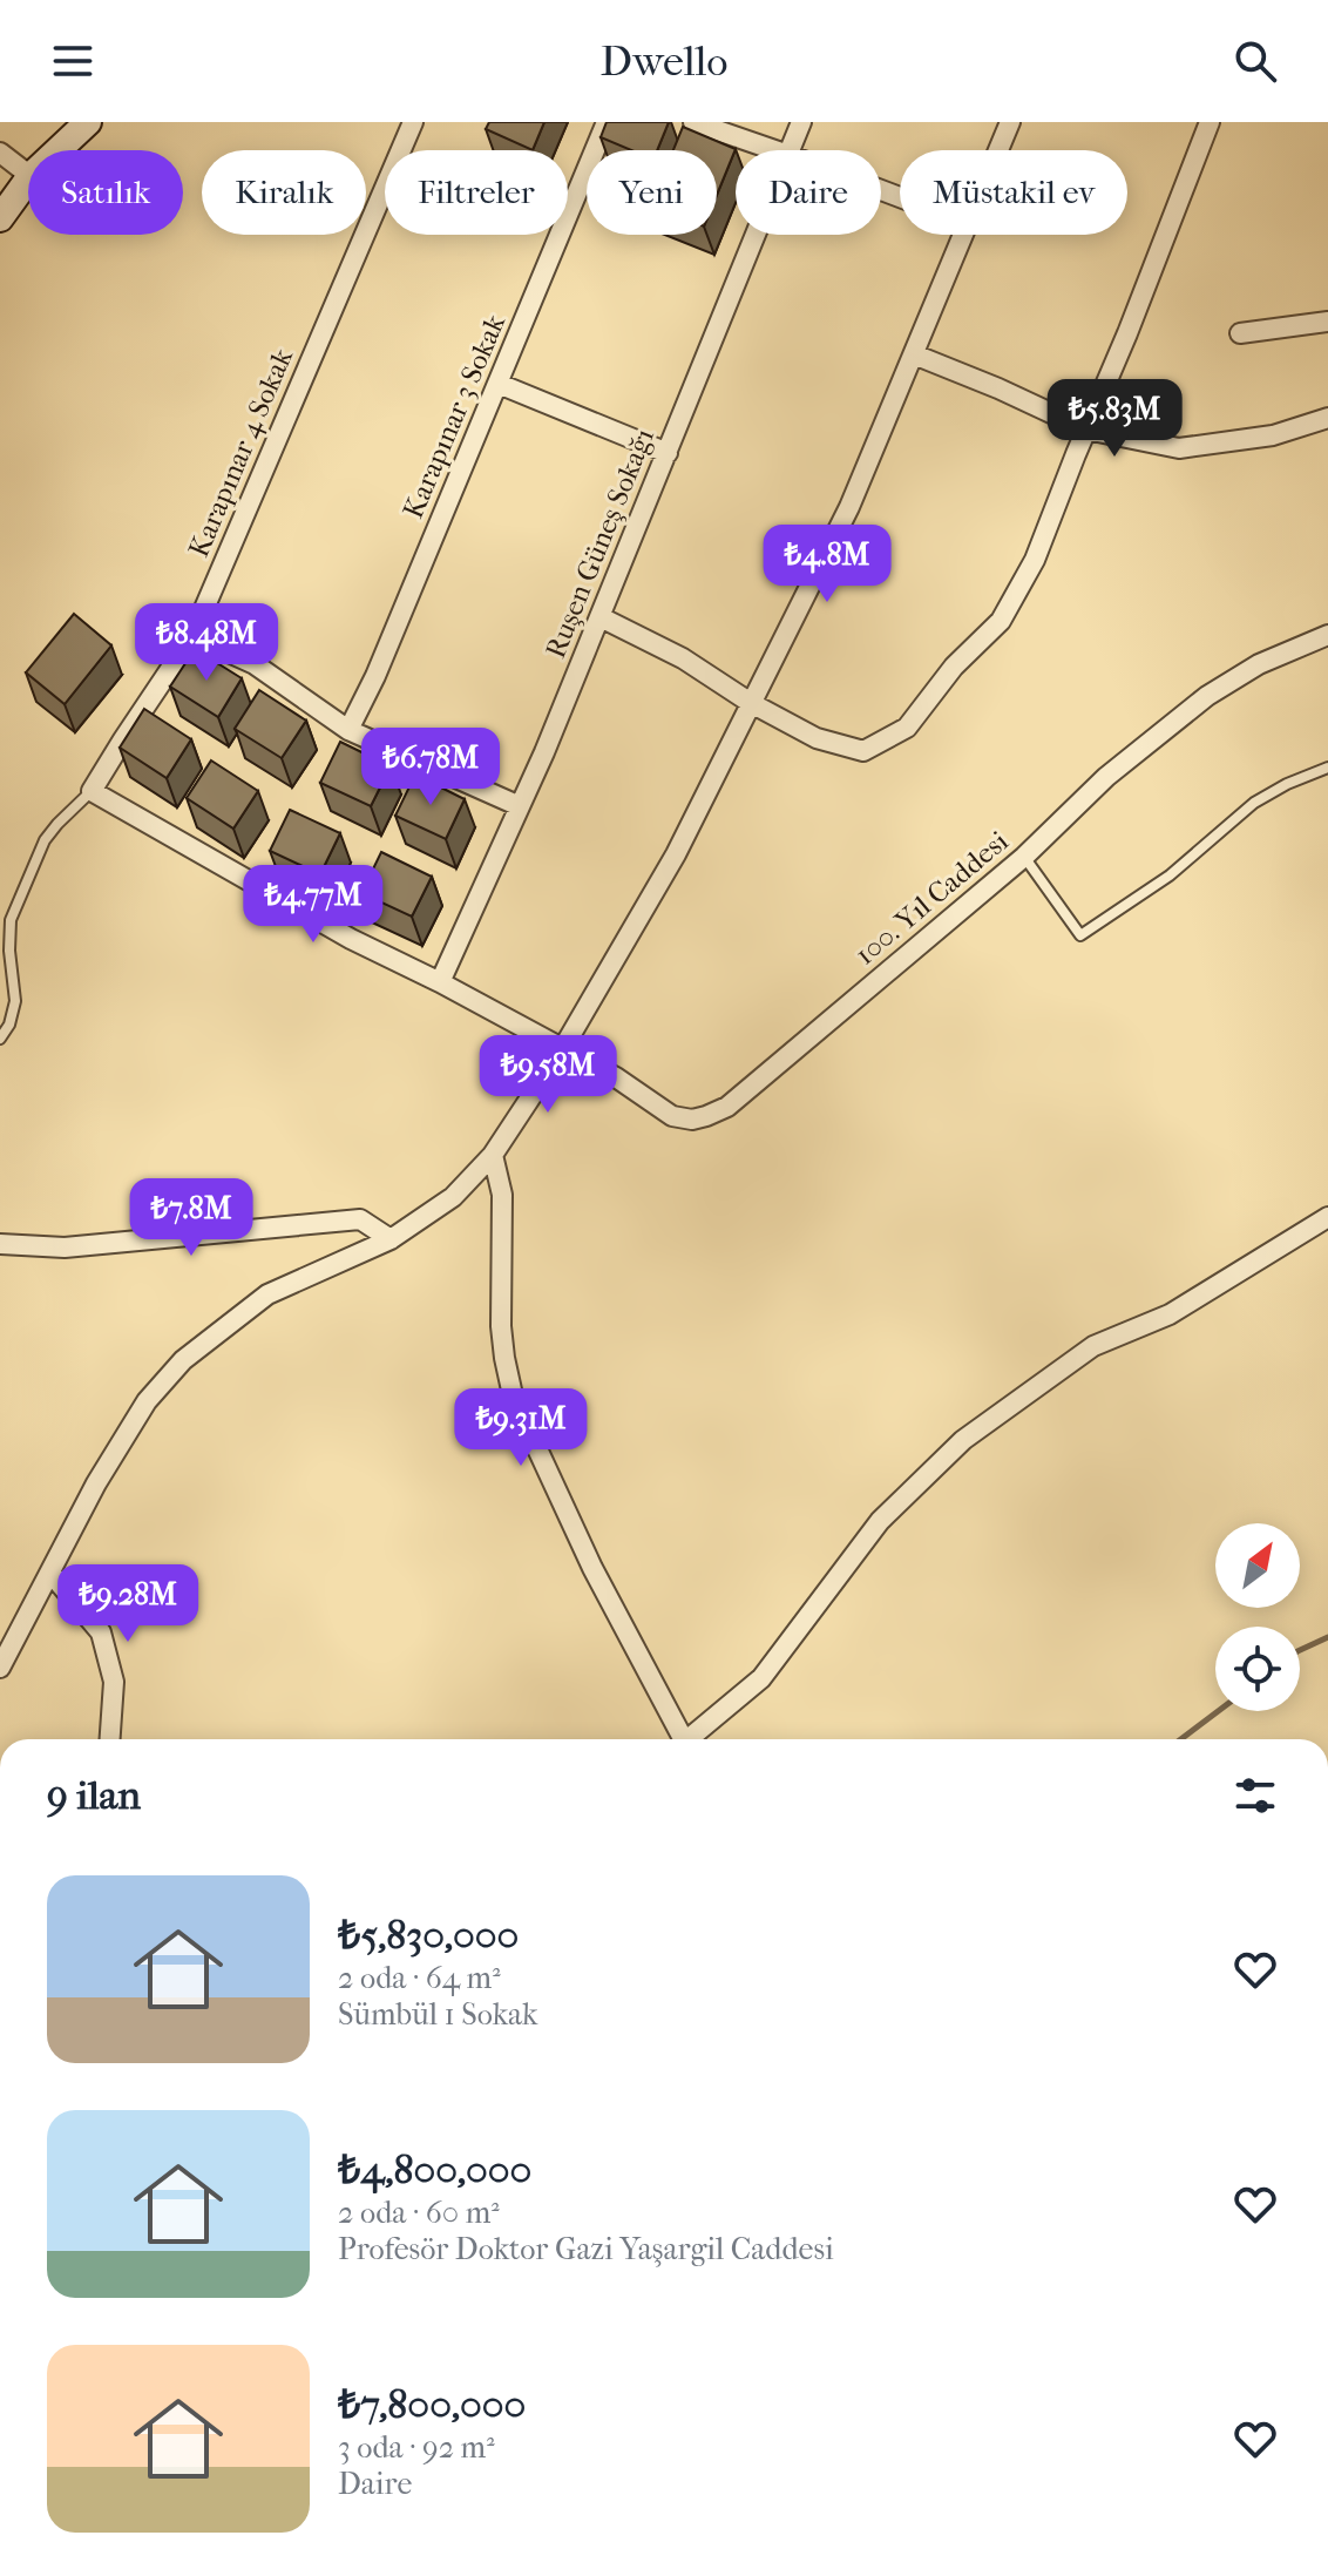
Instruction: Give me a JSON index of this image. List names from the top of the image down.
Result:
{
  "streets": {
    "street": [
      "Karapınar 3 Sokak",
      "Karapınar 4 Sokak",
      "Ruşen Güneş Sokağı",
      "100. Yıl Caddesi"
    ]
  },
  "crossings": [
    ["Karapınar 4 Sokak", "100. Yıl Caddesi"],
    ["Ruşen Güneş Sokağı", "100. Yıl Caddesi"]
  ],
  "north": "top right",
  "page": {
    "header": "Dwello",
    "chip": [
      "Satılık",
      "Kiralık",
      "Filtreler",
      "Yeni",
      "Daire",
      "Müstakil ev"
    ],
    "price": [
      "₺5.83M",
      "₺4.8M",
      "₺8.48M",
      "₺6.78M",
      "₺4.77M",
      "₺9.58M",
      "₺7.8M",
      "₺9.31M",
      "₺9.28M"
    ],
    "heading": "9 ilan",
    "list": [
      {
        "name": "₺5,830,000",
        "note": "2 oda · 64 m² · Sümbül 1 Sokak"
      },
      {
        "name": "₺4,800,000",
        "note": "2 oda · 60 m² · Profesör Doktor Gazi Yaşargil Caddesi"
      },
      {
        "name": "₺7,800,000",
        "note": "3 oda · 92 m² · Daire"
      }
    ]
  }
}
